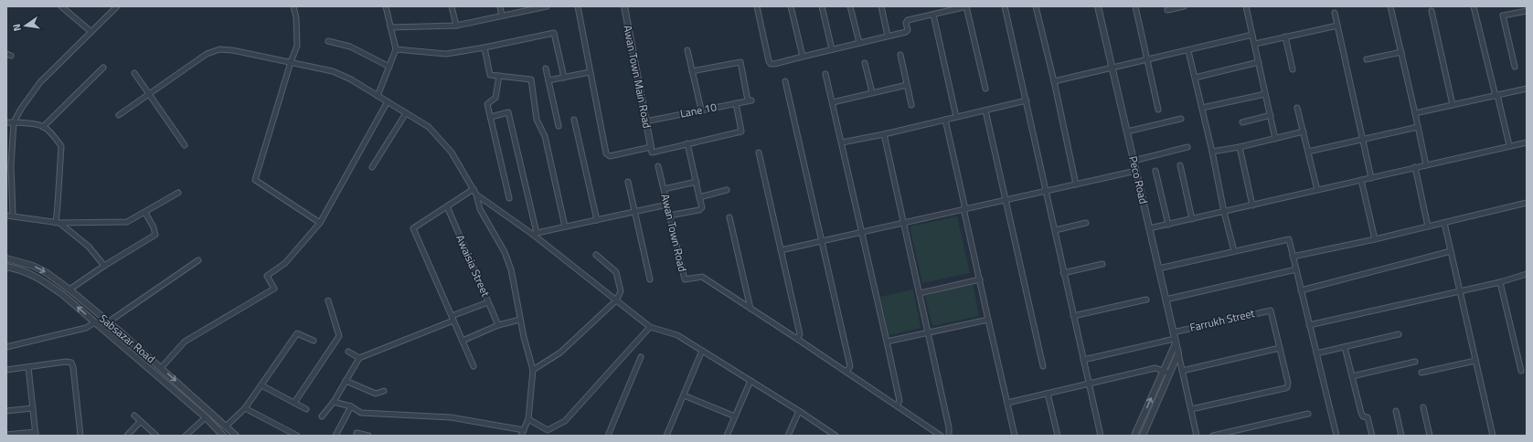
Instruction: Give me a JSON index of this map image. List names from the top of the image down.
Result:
{
  "streets": {
    "street": [
      "Awan Town Main Road",
      "Lane 10",
      "Peco Road",
      "Awan Town Road",
      "Awaisia Street",
      "Farrukh Street",
      "Sabsazar Road"
    ]
  },
  "crossings": [
    ["Awan Town Main Road", "Lane 10"],
    ["Peco Road", "Farrukh Street"]
  ],
  "north": "left"
}
